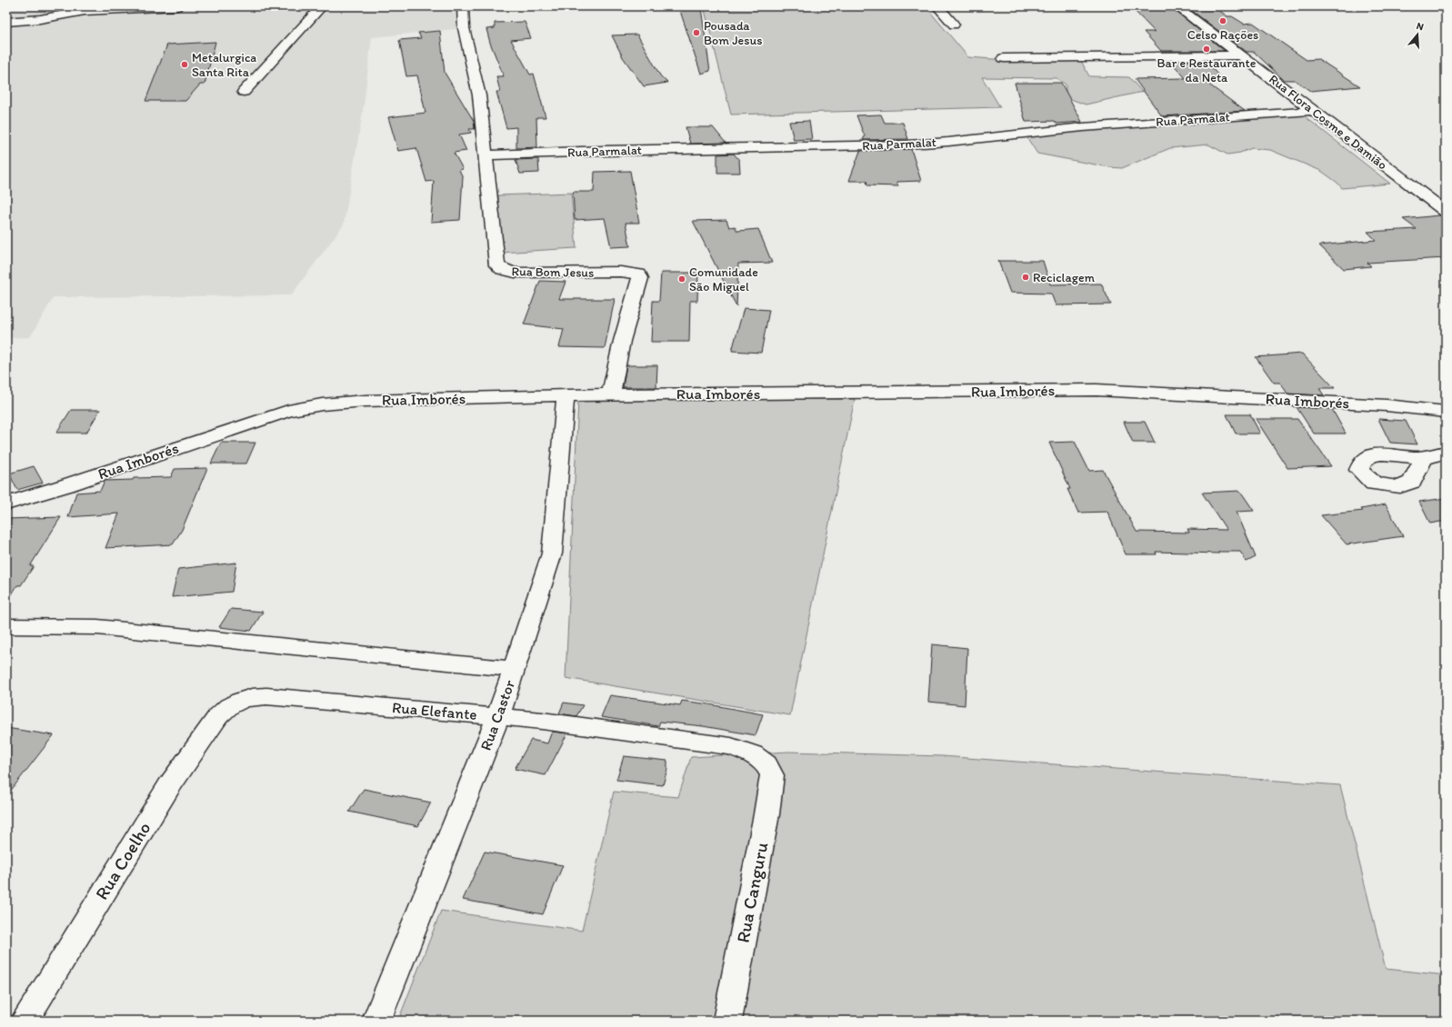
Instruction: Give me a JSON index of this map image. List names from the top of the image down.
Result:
{
  "streets": {
    "street": [
      "Rua Parmalat",
      "Rua Flora Cosme e Damião",
      "Rua Bom Jesus",
      "Rua Imborés",
      "Rua Elefante",
      "Rua Castor",
      "Rua Coelho",
      "Rua Canguru"
    ]
  },
  "crossings": [
    ["Rua Parmalat", "Rua Flora Cosme e Damião"],
    ["Rua Parmalat", "Rua Bom Jesus"],
    ["Rua Bom Jesus", "Rua Imborés"],
    ["Rua Imborés", "Rua Castor"],
    ["Rua Elefante", "Rua Castor"],
    ["Rua Elefante", "Rua Coelho"],
    ["Rua Elefante", "Rua Canguru"]
  ],
  "places": [
    "Celso Rações",
    "Pousada Bom Jesus",
    "Bar e Restaurante da Neta",
    "Metalurgica Santa Rita",
    "Reciclagem",
    "Comunidade São Miguel"
  ],
  "north": "top"
}
